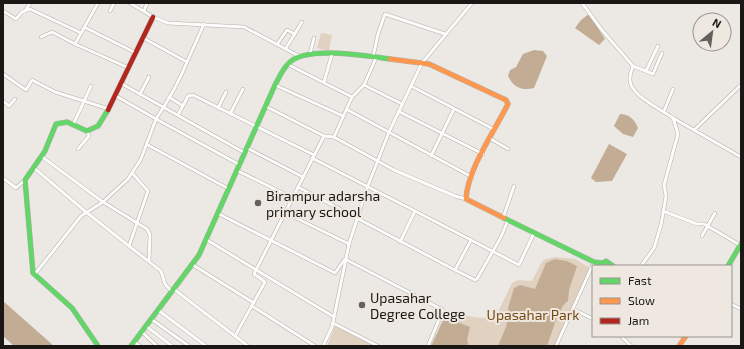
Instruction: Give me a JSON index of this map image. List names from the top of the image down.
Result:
{
  "parks": ["Upasahar Park"],
  "places": ["Birampur adarsha primary school", "Upasahar Degree College"],
  "legend": ["Fast", "Slow", "Jam"],
  "north": "top right"
}
